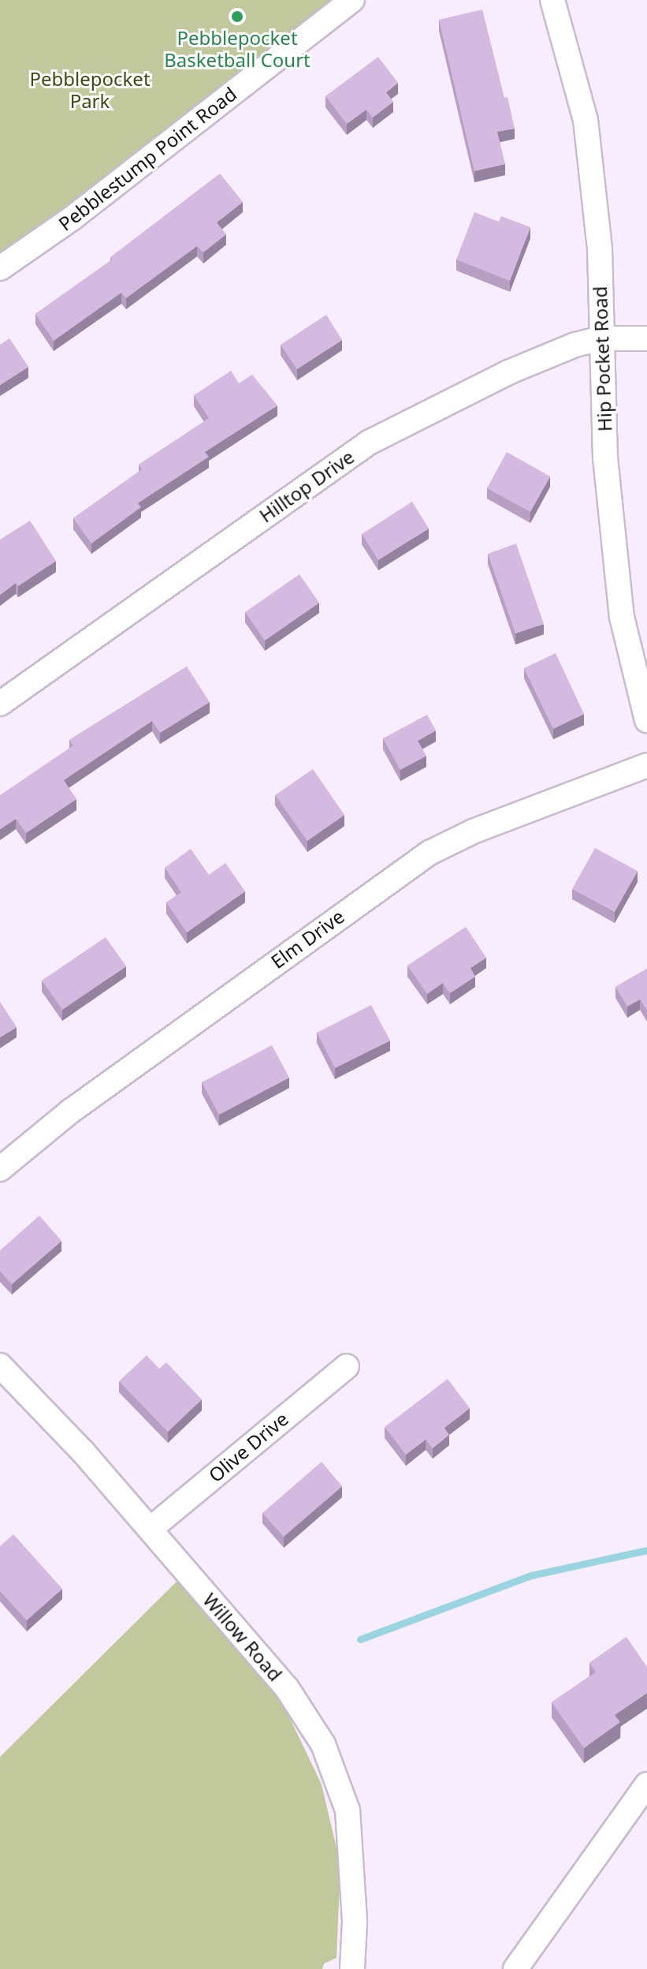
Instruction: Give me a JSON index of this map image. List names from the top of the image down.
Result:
{
  "streets": {
    "street": [
      "Pebblestump Point Road",
      "Hip Pocket Road",
      "Hilltop Drive",
      "Elm Drive",
      "Olive Drive",
      "Willow Road"
    ]
  },
  "crossings": [
    ["Hip Pocket Road", "Hilltop Drive"],
    ["Olive Drive", "Willow Road"]
  ],
  "parks": ["Pebblepocket Park"],
  "places": ["Pebblepocket Basketball Court"]
}
